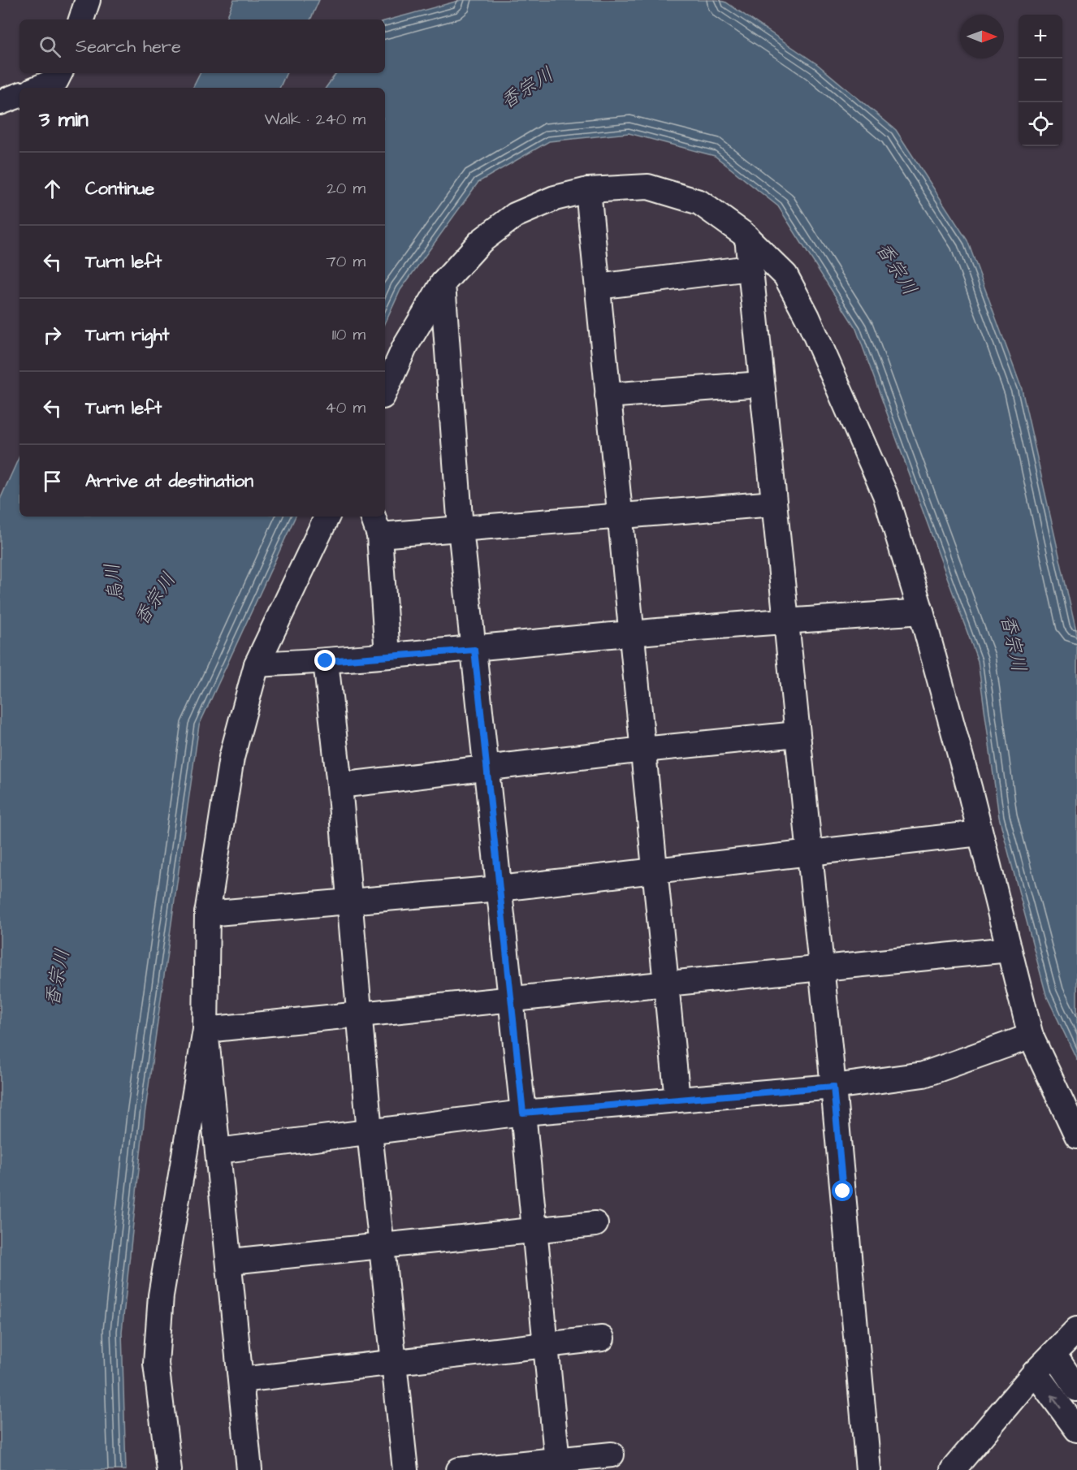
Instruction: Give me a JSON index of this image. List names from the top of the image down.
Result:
{
  "water": ["香宗川", "烏川"],
  "north": "right",
  "page": {
    "map_buttons": ["+", "−"],
    "search": "Search here",
    "heading": ["3 min", "Walk · 240 m"],
    "list": [
      ["Continue", "20 m"],
      ["Turn left", "70 m"],
      ["Turn right", "110 m"],
      ["Turn left", "40 m"],
      "Arrive at destination"
    ]
  }
}
